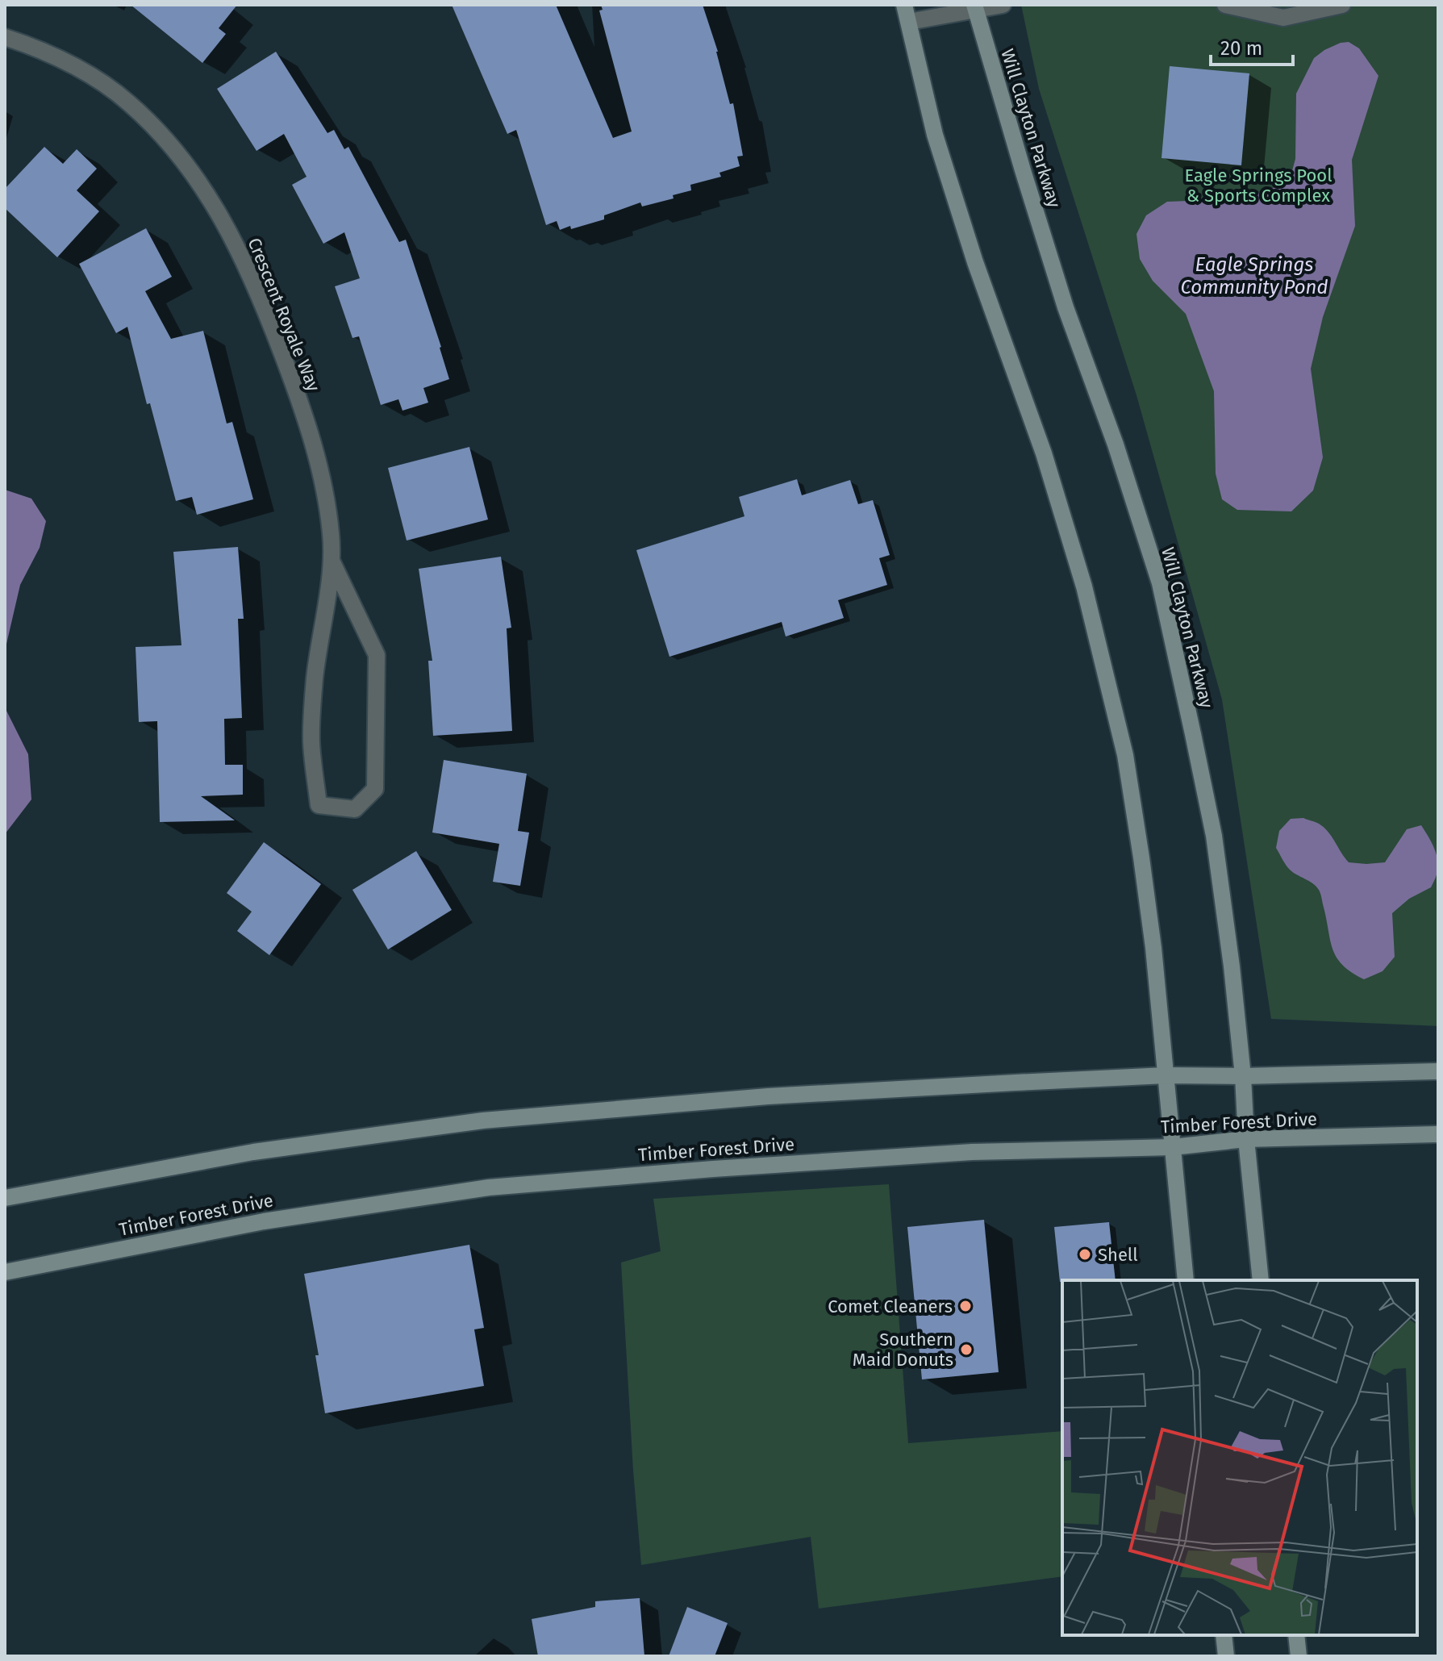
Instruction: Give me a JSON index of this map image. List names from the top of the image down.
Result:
{
  "streets": {
    "main road": ["Will Clayton Parkway", "Timber Forest Drive"],
    "street": ["Crescent Royale Way"]
  },
  "crossings": [
    ["Will Clayton Parkway", "Timber Forest Drive"]
  ],
  "water": ["Eagle Springs Community Pond"],
  "parks": ["Eagle Springs Pool & Sports Complex"],
  "places": ["Shell", "Comet Cleaners", "Southern Maid Donuts"],
  "scale_bar": "20 m"
}
